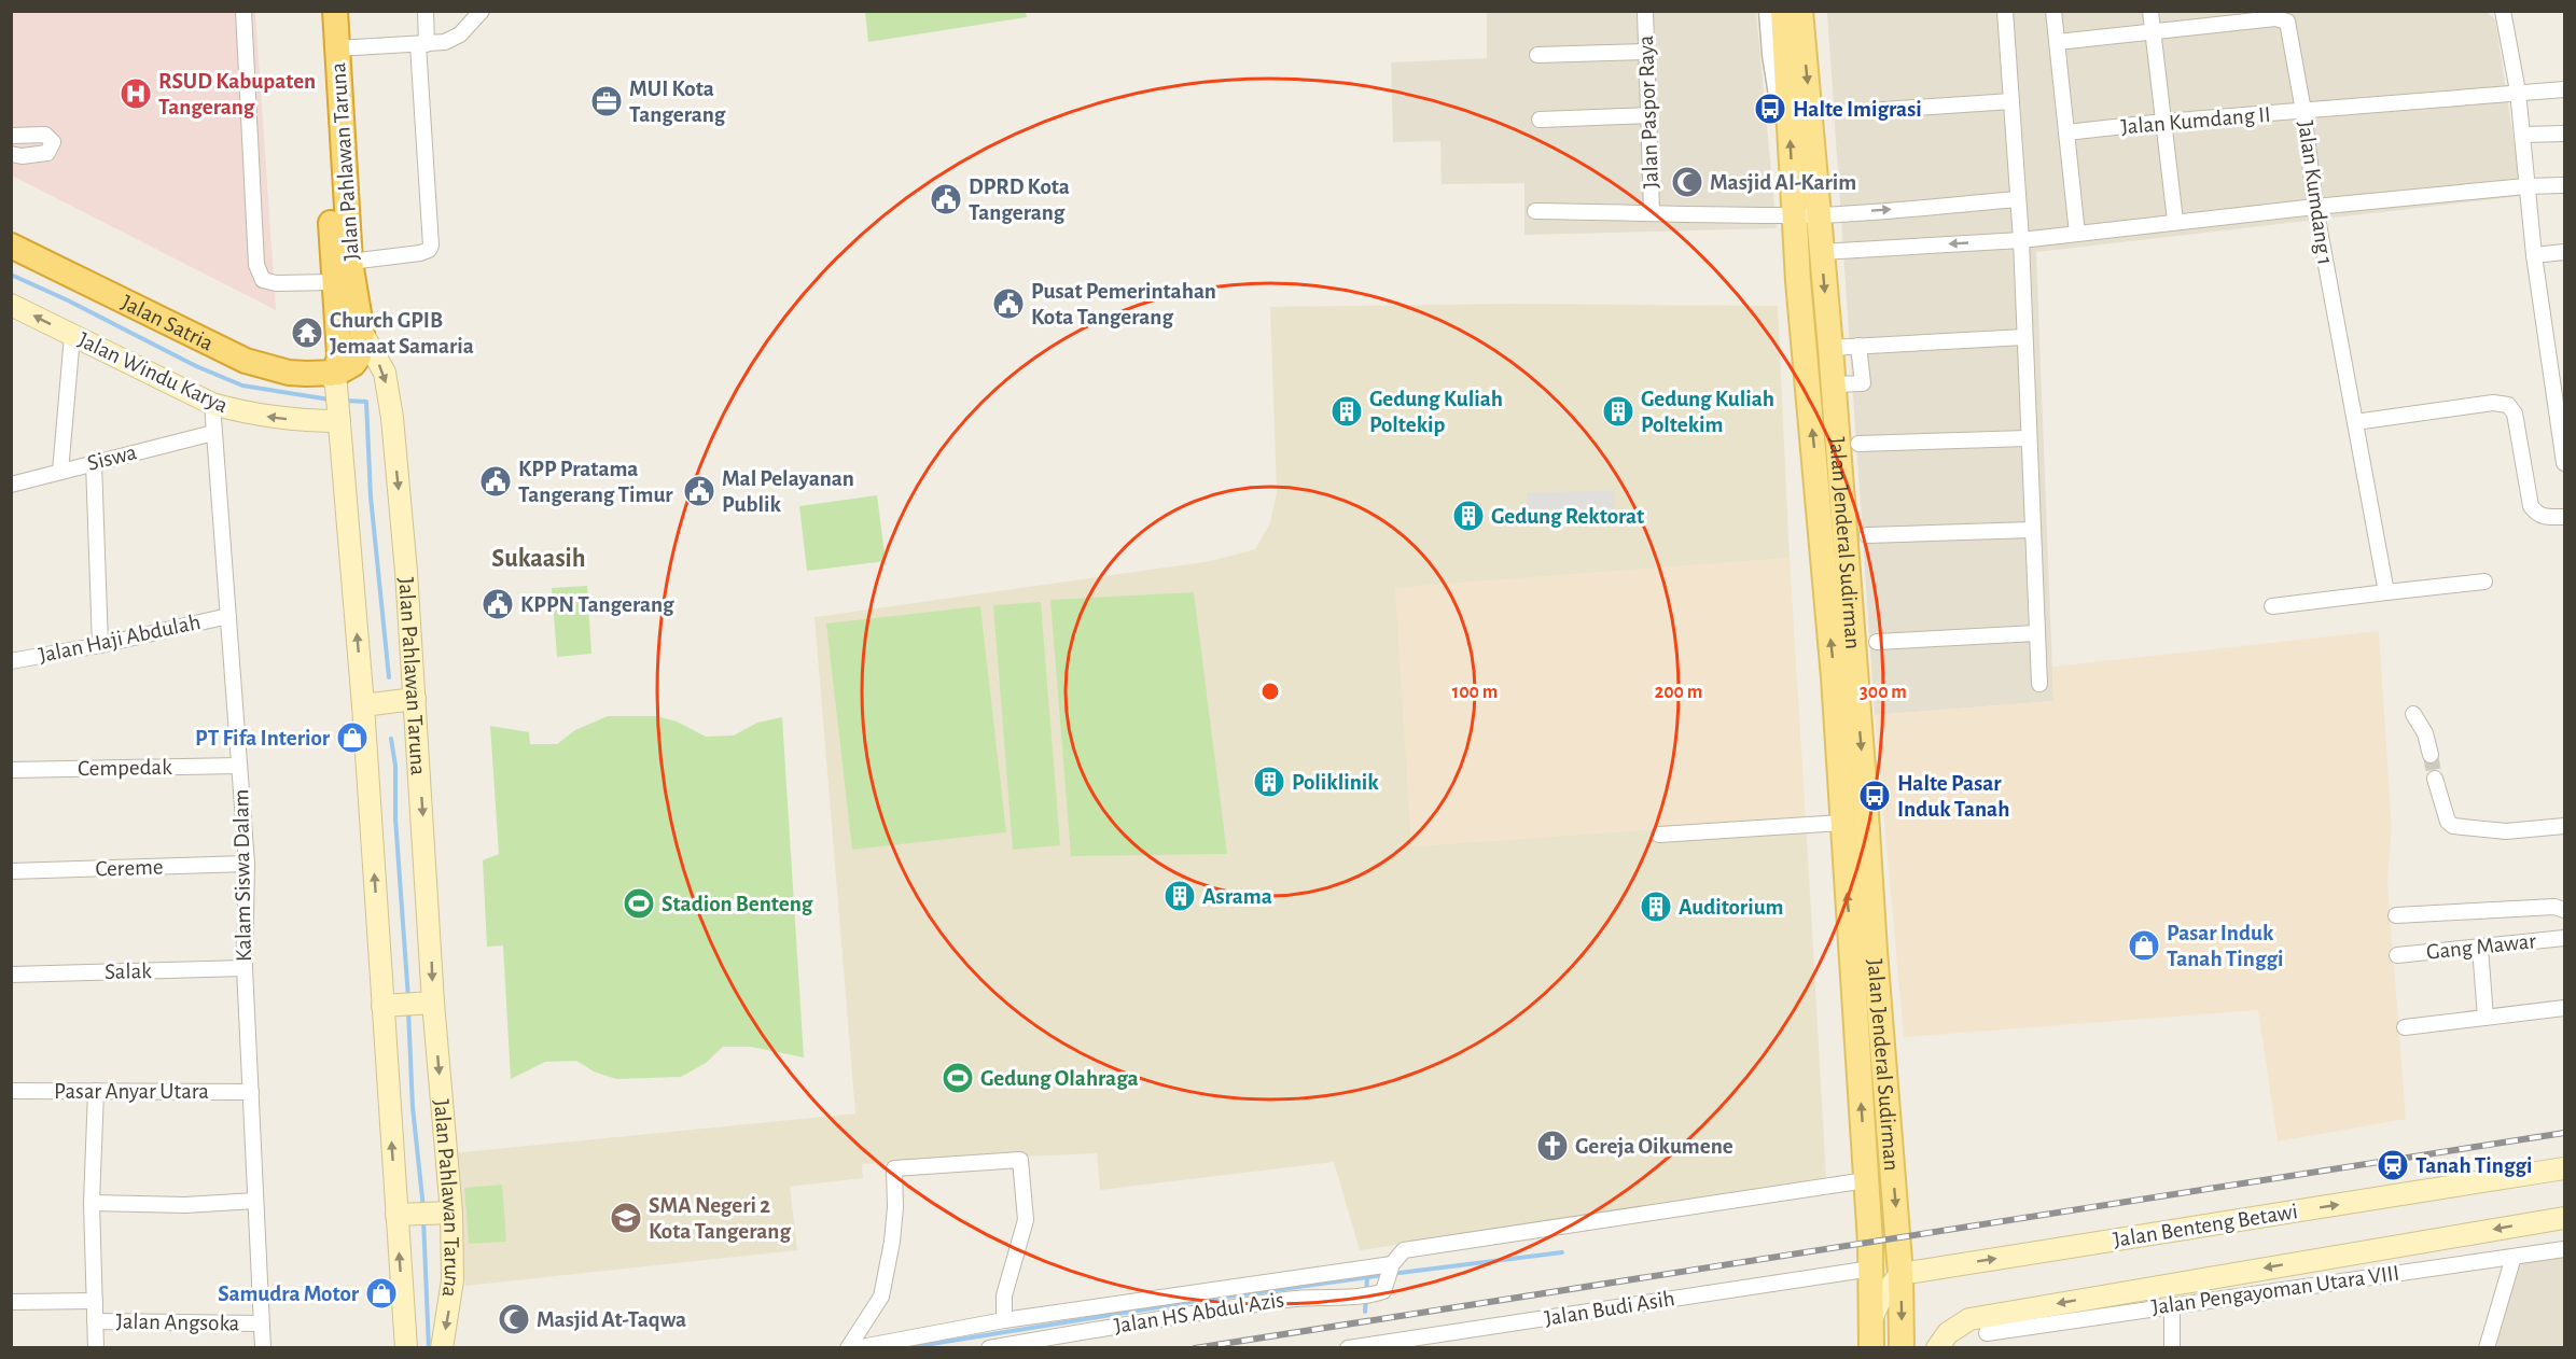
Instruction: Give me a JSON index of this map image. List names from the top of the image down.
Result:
{
  "streets": {
    "highway": ["Jalan Pahlawan Taruna", "Jalan Satria"],
    "main road": ["Jalan Windu Karya", "Jalan Jenderal Sudirman", "Jalan Benteng Betawi"],
    "street": [
      "Jalan Paspor Raya",
      "Jalan Kumdang II",
      "Jalan Kumdang 1",
      "Siswa",
      "Jalan Haji Abdulah",
      "Cempedak",
      "Cereme",
      "Kalam Siswa Dalam",
      "Gang Mawar",
      "Salak",
      "Pasar Anyar Utara",
      "Jalan Pengayoman Utara VIII",
      "Jalan Budi Asih",
      "Jalan HS Abdul Azis",
      "Jalan Angsoka"
    ]
  },
  "crossings": [
    ["Jalan Kumdang II", "Jalan Kumdang 1"],
    ["Jalan Pahlawan Taruna", "Jalan Satria"],
    ["Jalan Pahlawan Taruna", "Jalan Windu Karya"],
    ["Jalan Windu Karya", "Kalam Siswa Dalam"],
    ["Siswa", "Kalam Siswa Dalam"],
    ["Jalan Jenderal Sudirman", "Jalan Benteng Betawi"],
    ["Jalan Jenderal Sudirman", "Jalan Budi Asih"],
    ["Jalan Haji Abdulah", "Kalam Siswa Dalam"],
    ["Cempedak", "Kalam Siswa Dalam"],
    ["Cereme", "Kalam Siswa Dalam"],
    ["Kalam Siswa Dalam", "Salak"],
    ["Kalam Siswa Dalam", "Pasar Anyar Utara"],
    ["Kalam Siswa Dalam", "Jalan Angsoka"]
  ],
  "one_way": ["Jalan Windu Karya"],
  "districts": ["Sukaasih"],
  "places": {
    "hospital": ["RSUD Kabupaten Tangerang"],
    "office": ["MUI Kota Tangerang"],
    "bus stop": ["Halte Imigrasi", "Halte Pasar Induk Tanah"],
    "mosque": ["Masjid Al-Karim", "Masjid At-Taqwa"],
    "public building": [
      "DPRD Kota Tangerang",
      "Pusat Pemerintahan Kota Tangerang",
      "KPP Pratama Tangerang Timur",
      "Mal Pelayanan Publik",
      "KPPN Tangerang"
    ],
    "temple": ["Church GPIB Jemaat Samaria"],
    "building": [
      "Gedung Kuliah Poltekip",
      "Gedung Kuliah Poltekim",
      "Gedung Rektorat",
      "Poliklinik",
      "Asrama",
      "Auditorium"
    ],
    "shop": ["PT Fifa Interior", "Pasar Induk Tanah Tinggi", "Samudra Motor"],
    "sports": ["Stadion Benteng", "Gedung Olahraga"],
    "church": ["Gereja Oikumene"],
    "station": ["Tanah Tinggi"],
    "school or university": ["SMA Negeri 2 Kota Tangerang"]
  },
  "rings": ["100 m", "200 m", "300 m"]
}
